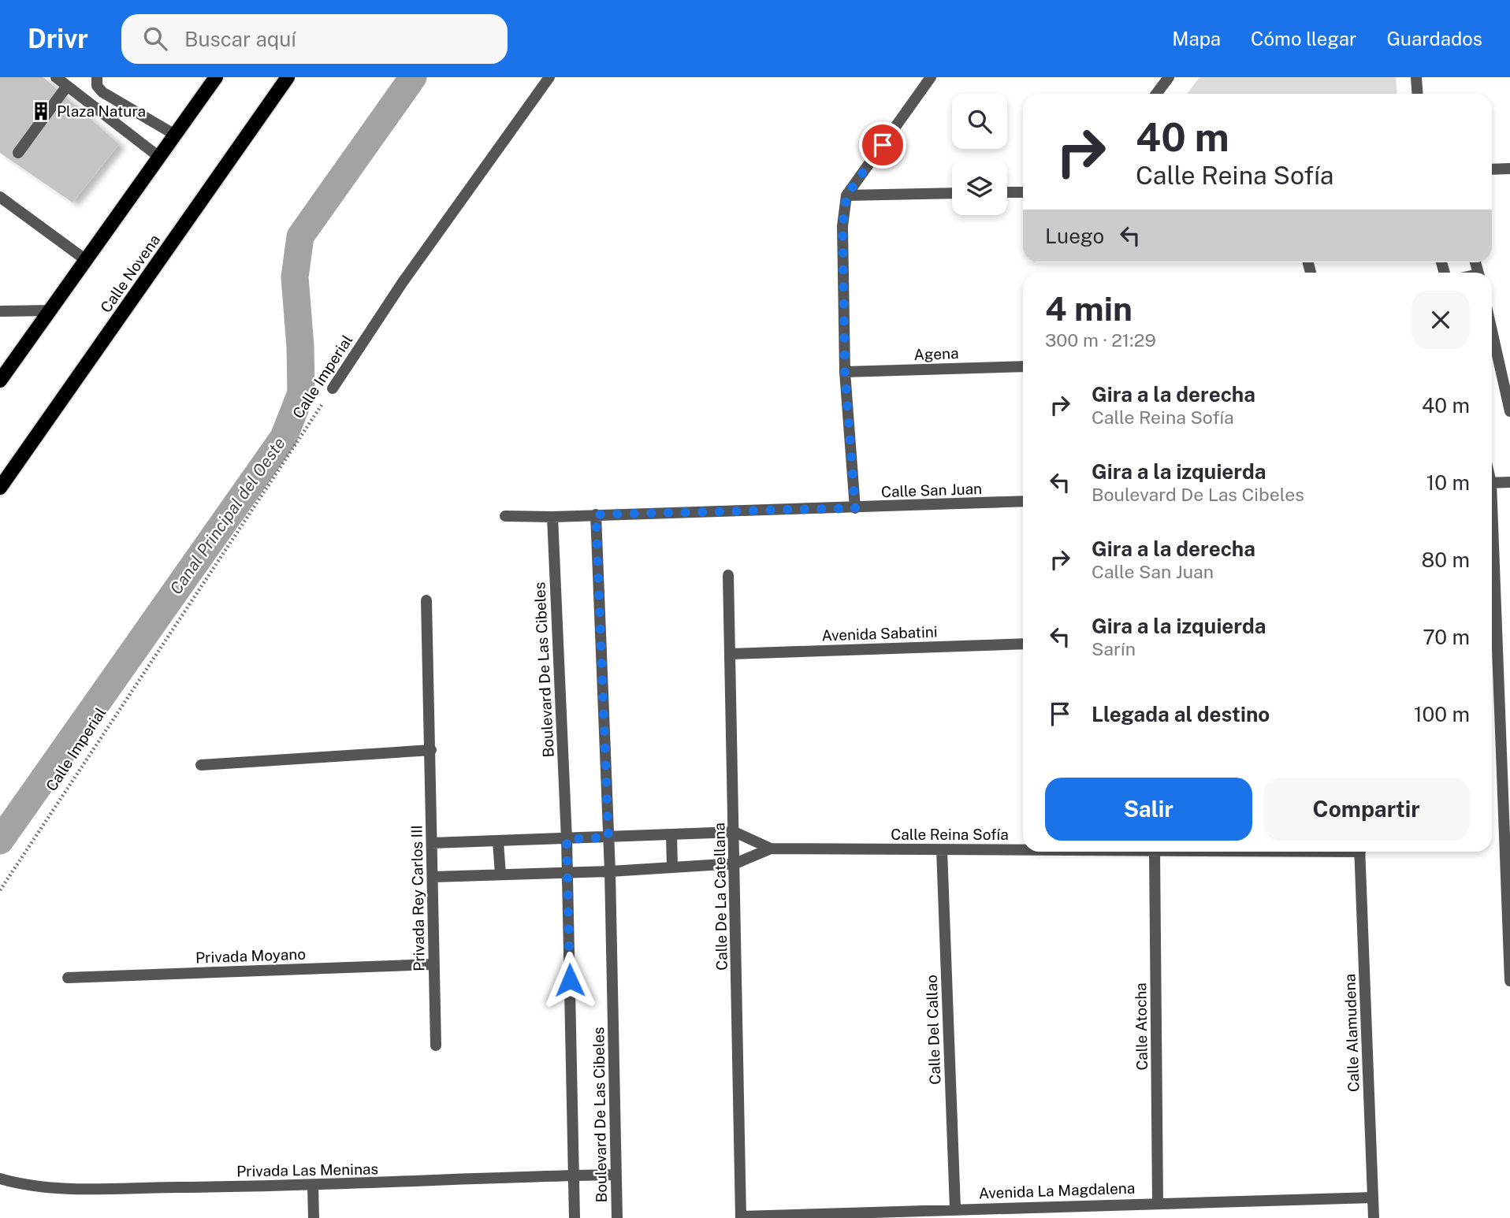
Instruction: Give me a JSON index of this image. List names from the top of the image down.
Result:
{
  "streets": {
    "main road": ["Calle Novena"],
    "street": [
      "Agena",
      "Calle Imperial",
      "Calle San Juan",
      "Avenida Sabatini",
      "Boulevard De Las Cibeles",
      "Calle Reina Sofía",
      "Calle De La Catellana",
      "Privada Rey Carlos III",
      "Privada Moyano",
      "Calle Atocha",
      "Calle Del Callao",
      "Calle Alamudena",
      "Privada Las Meninas",
      "Avenida La Magdalena"
    ]
  },
  "crossings": [
    ["Calle San Juan", "Boulevard De Las Cibeles"],
    ["Avenida Sabatini", "Calle De La Catellana"],
    ["Boulevard De Las Cibeles", "Calle Reina Sofía"],
    ["Boulevard De Las Cibeles", "Privada Las Meninas"],
    ["Calle Reina Sofía", "Calle De La Catellana"],
    ["Calle Reina Sofía", "Privada Rey Carlos III"],
    ["Calle Reina Sofía", "Calle Del Callao"],
    ["Calle De La Catellana", "Avenida La Magdalena"],
    ["Privada Rey Carlos III", "Privada Moyano"],
    ["Calle Atocha", "Avenida La Magdalena"],
    ["Calle Del Callao", "Avenida La Magdalena"],
    ["Calle Alamudena", "Avenida La Magdalena"]
  ],
  "water": ["Canal Principal del Oeste"],
  "places": {
    "building": ["Plaza Natura"]
  },
  "page": {
    "header": "Drivr",
    "search": "Buscar aquí",
    "nav": ["Mapa", "Cómo llegar", "Guardados"],
    "turn": ["40 m", "Calle Reina Sofía"],
    "then": "Luego",
    "heading": ["4 min", "300 m · 21:29"],
    "list": [
      {
        "name": "Gira a la derecha",
        "note": "Calle Reina Sofía",
        "value": "40 m"
      },
      {
        "name": "Gira a la izquierda",
        "note": "Boulevard De Las Cibeles",
        "value": "10 m"
      },
      {
        "name": "Gira a la derecha",
        "note": "Calle San Juan",
        "value": "80 m"
      },
      {
        "name": "Gira a la izquierda",
        "note": "Sarín",
        "value": "70 m"
      },
      {
        "name": "Llegada al destino",
        "value": "100 m"
      }
    ],
    "buttons": ["Salir", "Compartir"]
  }
}
